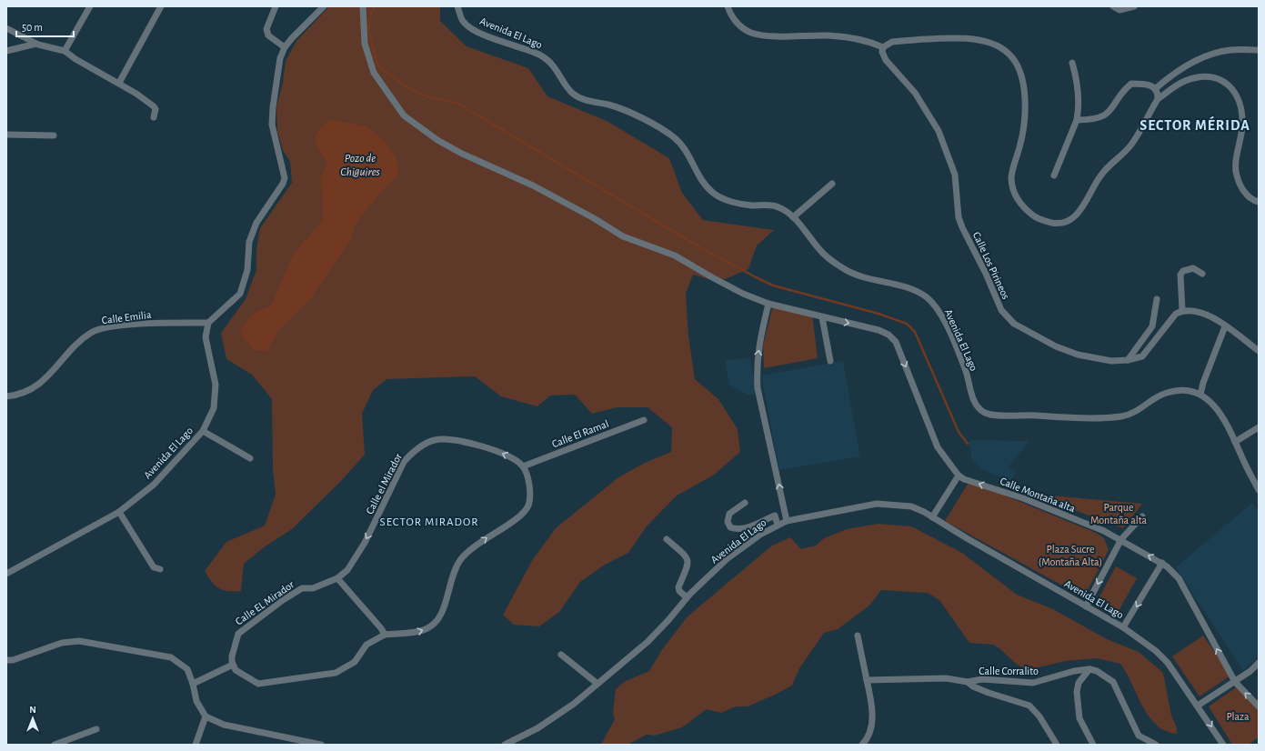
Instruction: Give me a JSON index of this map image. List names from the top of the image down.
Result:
{
  "streets": {
    "street": [
      "Avenida El Lago",
      "Calle Los Pirineos",
      "Calle Emilia",
      "Calle El Ramal",
      "Calle el Mirador",
      "Calle Montaña alta",
      "Calle EL Mirador",
      "Calle Corralito"
    ]
  },
  "crossings": [
    ["Avenida El Lago", "Calle Emilia"],
    ["Calle El Ramal", "Calle el Mirador"],
    ["Calle el Mirador", "Calle EL Mirador"]
  ],
  "one_way": ["Calle el Mirador", "Calle Montaña alta"],
  "districts": ["SECTOR MÉRIDA", "SECTOR MIRADOR"],
  "water": ["Pozo de Chiguires"],
  "parks": ["Parque Montaña alta", "Plaza Sucre (Montaña Alta)", "Plaza"],
  "scale_bar": "50 m",
  "north": "top"
}
